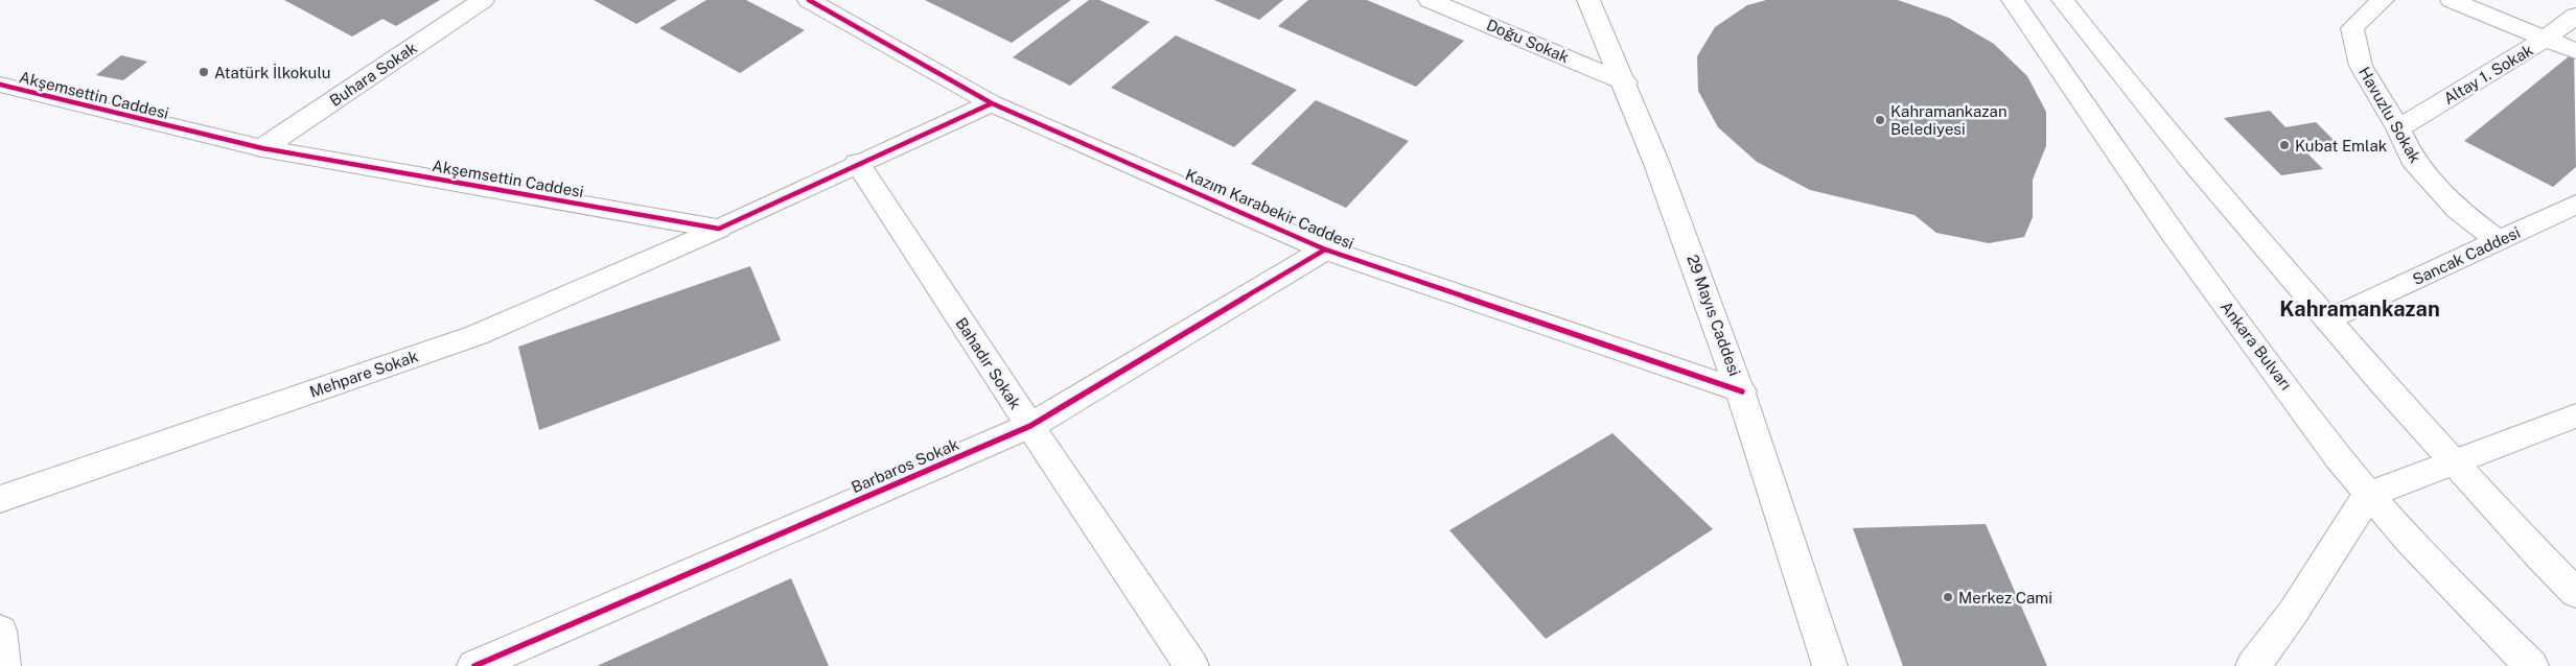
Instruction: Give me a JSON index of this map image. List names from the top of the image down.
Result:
{
  "streets": {
    "street": [
      "Doğu Sokak",
      "Buhara Sokak",
      "Altay 1. Sokak",
      "Akşemsettin Caddesi",
      "Havuzlu Sokak",
      "Kazım Karabekir Caddesi",
      "Sancak Caddesi",
      "29 Mayıs Caddesi",
      "Ankara Bulvarı",
      "Bahadır Sokak",
      "Mehpare Sokak",
      "Barbaros Sokak"
    ]
  },
  "crossings": [
    ["Doğu Sokak", "29 Mayıs Caddesi"],
    ["Buhara Sokak", "Akşemsettin Caddesi"],
    ["Altay 1. Sokak", "Havuzlu Sokak"],
    ["Akşemsettin Caddesi", "Mehpare Sokak"],
    ["Havuzlu Sokak", "Sancak Caddesi"],
    ["Kazım Karabekir Caddesi", "29 Mayıs Caddesi"],
    ["Kazım Karabekir Caddesi", "Barbaros Sokak"],
    ["Bahadır Sokak", "Barbaros Sokak"]
  ],
  "districts": ["Kahramankazan"],
  "places": [
    "Atatürk İlkokulu",
    "Kahramankazan Belediyesi",
    "Kubat Emlak",
    "Merkez Cami"
  ]
}
